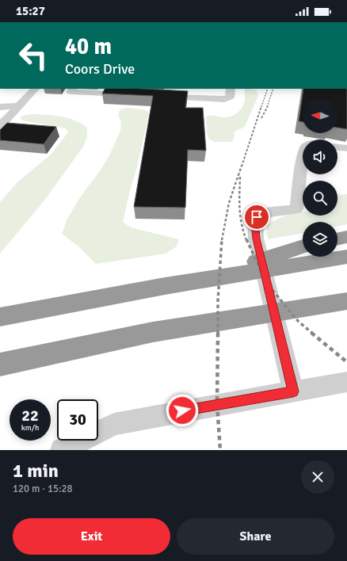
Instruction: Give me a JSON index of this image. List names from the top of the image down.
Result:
{
  "north": "left",
  "page": {
    "status": "15:27",
    "turn": ["40 m", "Coors Drive"],
    "speed": "22 km/h",
    "limit": "30",
    "heading": ["1 min", "120 m · 15:28"],
    "buttons": ["Exit", "Share"]
  }
}
